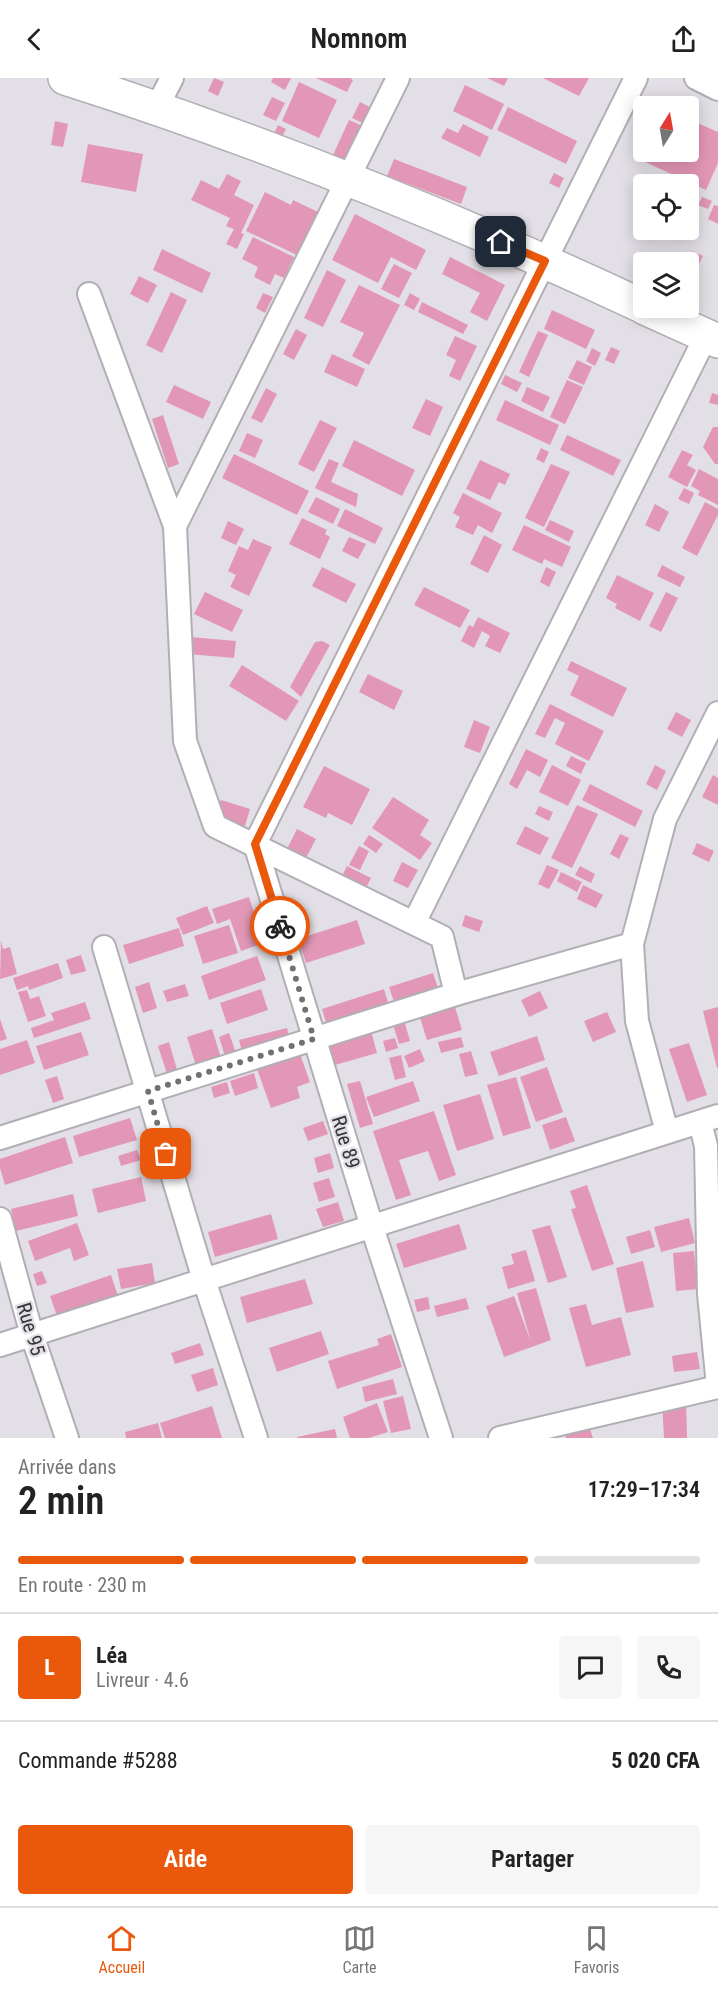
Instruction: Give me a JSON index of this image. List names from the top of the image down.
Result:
{
  "streets": {
    "street": ["Rue 89", "Rue 95"]
  },
  "north": "top",
  "page": {
    "header": "Nomnom",
    "heading": ["2 min", "Arrivée dans", "17:29–17:34"],
    "panel": [
      "Léa",
      "Livreur · 4.6",
      "Commande #5288",
      "5 020 CFA"
    ],
    "bar": "En route · 230 m",
    "round": "L",
    "buttons": ["Aide", "Partager"],
    "tabs": ["Accueil", "Carte", "Favoris"]
  }
}
